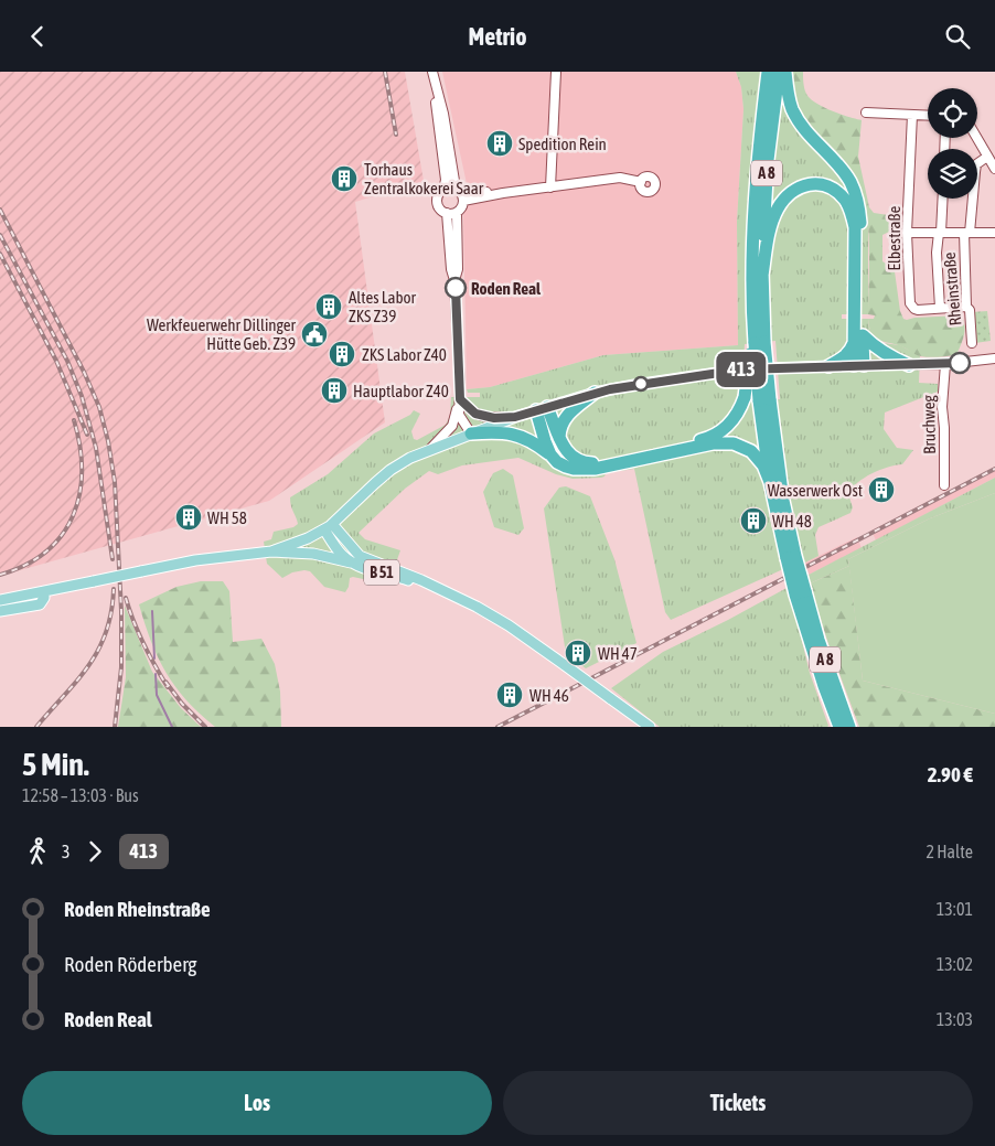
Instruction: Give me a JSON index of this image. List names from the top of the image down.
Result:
{
  "streets": {
    "highway": ["A 8"],
    "main road": ["B 51"],
    "street": ["Elbestraße", "Rheinstraße", "Bruchweg"]
  },
  "crossings": [
    ["Elbestraße", "Rheinstraße"]
  ],
  "places": {
    "building": [
      "Spedition Rein",
      "Torhaus Zentralkokerei Saar",
      "Altes Labor ZKS Z39",
      "ZKS Labor Z40",
      "Hauptlabor Z40",
      "Wasserwerk Ost",
      "WH 58",
      "WH 48",
      "WH 47",
      "WH 46"
    ],
    "other": ["Roden Real"],
    "public building": ["Werkfeuerwehr Dillinger Hütte Geb. Z39"]
  },
  "lines": ["bus line 413"],
  "page": {
    "header": "Metrio",
    "on_map": "413",
    "heading": ["5 Min.", "12:58 – 13:03 · Bus", "2.90 €"],
    "legs": ["3", "413", "2 Halte"],
    "list": [
      {
        "name": "Roden Rheinstraße",
        "value": "13:01"
      },
      {
        "name": "Roden Röderberg",
        "value": "13:02"
      },
      {
        "name": "Roden Real",
        "value": "13:03"
      }
    ],
    "buttons": ["Los", "Tickets"]
  }
}
